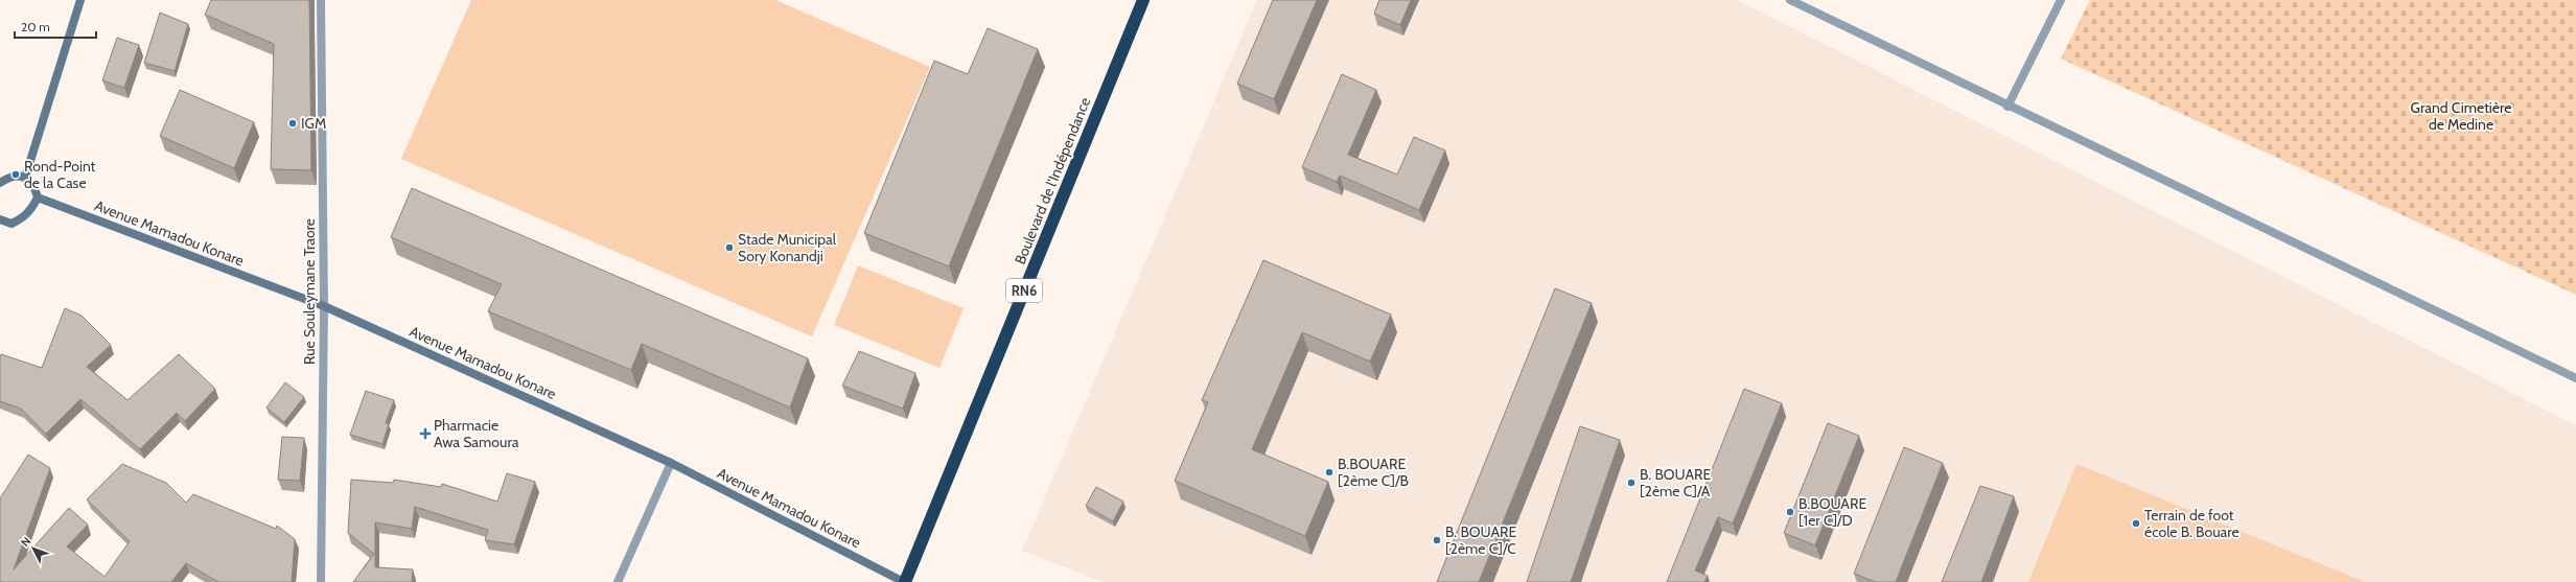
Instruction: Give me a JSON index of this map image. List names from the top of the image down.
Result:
{
  "streets": {
    "highway": ["Boulevard de l'Indépendance", "RN6"],
    "main road": ["Avenue Mamadou Konare"],
    "street": ["Rue Souleymane Traore"]
  },
  "crossings": [
    ["Boulevard de l'Indépendance", "Avenue Mamadou Konare"],
    ["Avenue Mamadou Konare", "Rue Souleymane Traore"]
  ],
  "parks": ["Grand Cimetière de Medine"],
  "places": {
    "other": [
      "IGM",
      "Rond-Point de la Case",
      "Stade Municipal Sory Konandji",
      "B.BOUARE [2ème C]/B",
      "B. BOUARE [2ème C]/A",
      "B.BOUARE [1er C]/D",
      "Terrain de foot école B. Bouare",
      "B. BOUARE [2ème C]/C"
    ],
    "health": ["Pharmacie Awa Samoura"]
  },
  "scale_bar": "20 m",
  "north": "top left"
}
